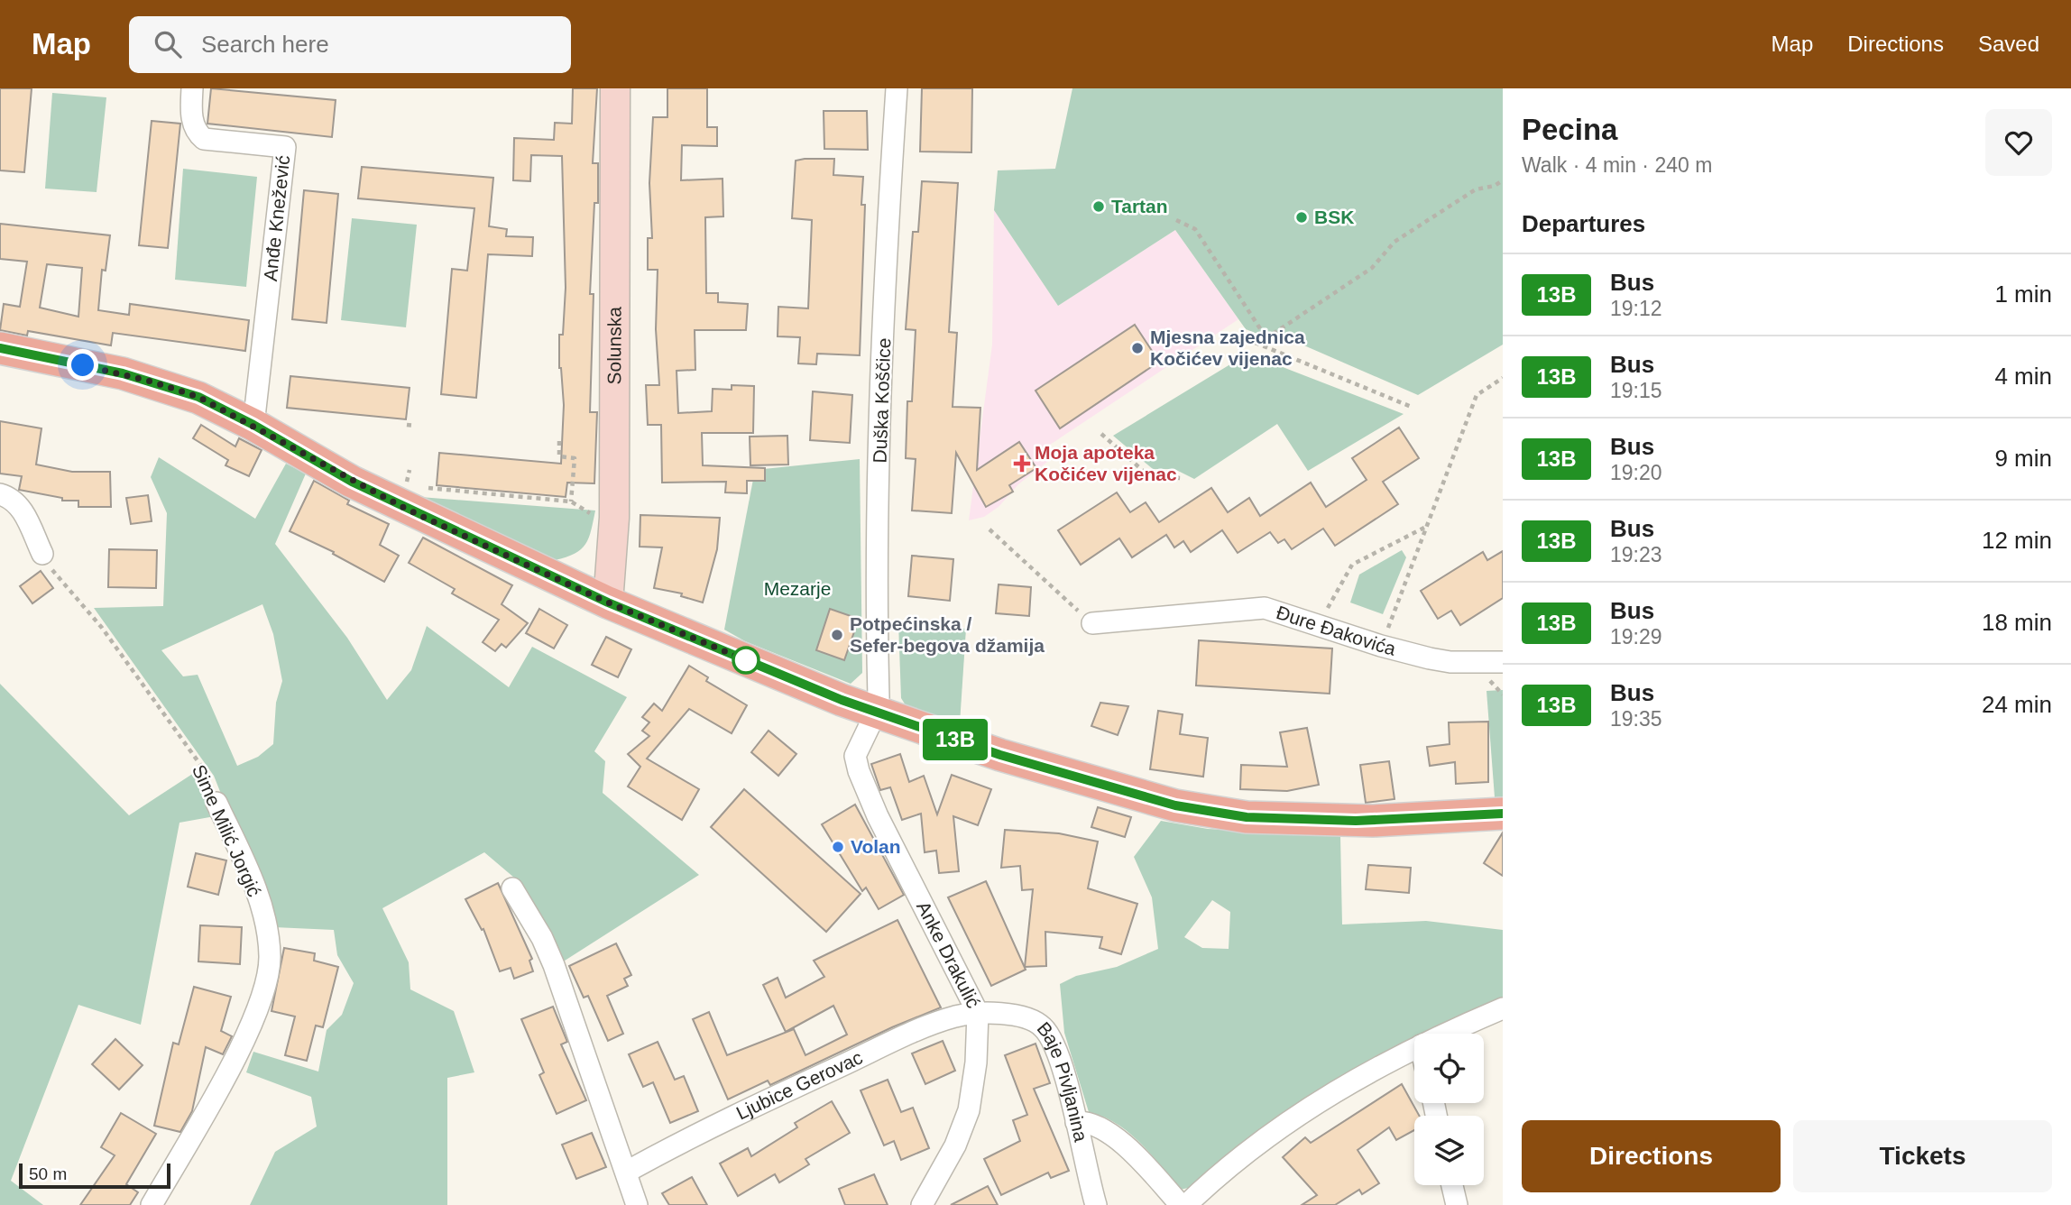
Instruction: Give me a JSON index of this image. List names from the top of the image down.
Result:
{
  "streets": {
    "street": [
      "Anđe Knežević",
      "Solunska",
      "Duška Koščice",
      "Đure Đakovića",
      "Sime Milić Jorgić",
      "Anke Drakulić",
      "Baje Pivljanina",
      "Ljubice Gerovac"
    ]
  },
  "crossings": [
    ["Duška Koščice", "Anke Drakulić"],
    ["Anke Drakulić", "Baje Pivljanina"],
    ["Anke Drakulić", "Ljubice Gerovac"],
    ["Baje Pivljanina", "Ljubice Gerovac"]
  ],
  "parks": ["Mezarje"],
  "places": {
    "other": [
      "Tartan",
      "BSK",
      "Mjesna zajednica Kočićev vijenac",
      "Potpećinska / Sefer-begova džamija",
      "Volan"
    ],
    "health": ["Moja apoteka Kočićev vijenac"]
  },
  "lines": ["bus line 13B"],
  "scale_bar": "50 m",
  "page": {
    "header": "Map",
    "search": "Search here",
    "nav": ["Map", "Directions", "Saved"],
    "on_map": "13B",
    "heading": [
      ["Pecina", "Walk · 4 min · 240 m"],
      "Departures"
    ],
    "list": [
      {
        "mark": "13B",
        "name": "Bus",
        "note": "19:12",
        "value": "1 min"
      },
      {
        "mark": "13B",
        "name": "Bus",
        "note": "19:15",
        "value": "4 min"
      },
      {
        "mark": "13B",
        "name": "Bus",
        "note": "19:20",
        "value": "9 min"
      },
      {
        "mark": "13B",
        "name": "Bus",
        "note": "19:23",
        "value": "12 min"
      },
      {
        "mark": "13B",
        "name": "Bus",
        "note": "19:29",
        "value": "18 min"
      },
      {
        "mark": "13B",
        "name": "Bus",
        "note": "19:35",
        "value": "24 min"
      }
    ],
    "buttons": ["Directions", "Tickets"],
    "scale": "50 m"
  }
}
